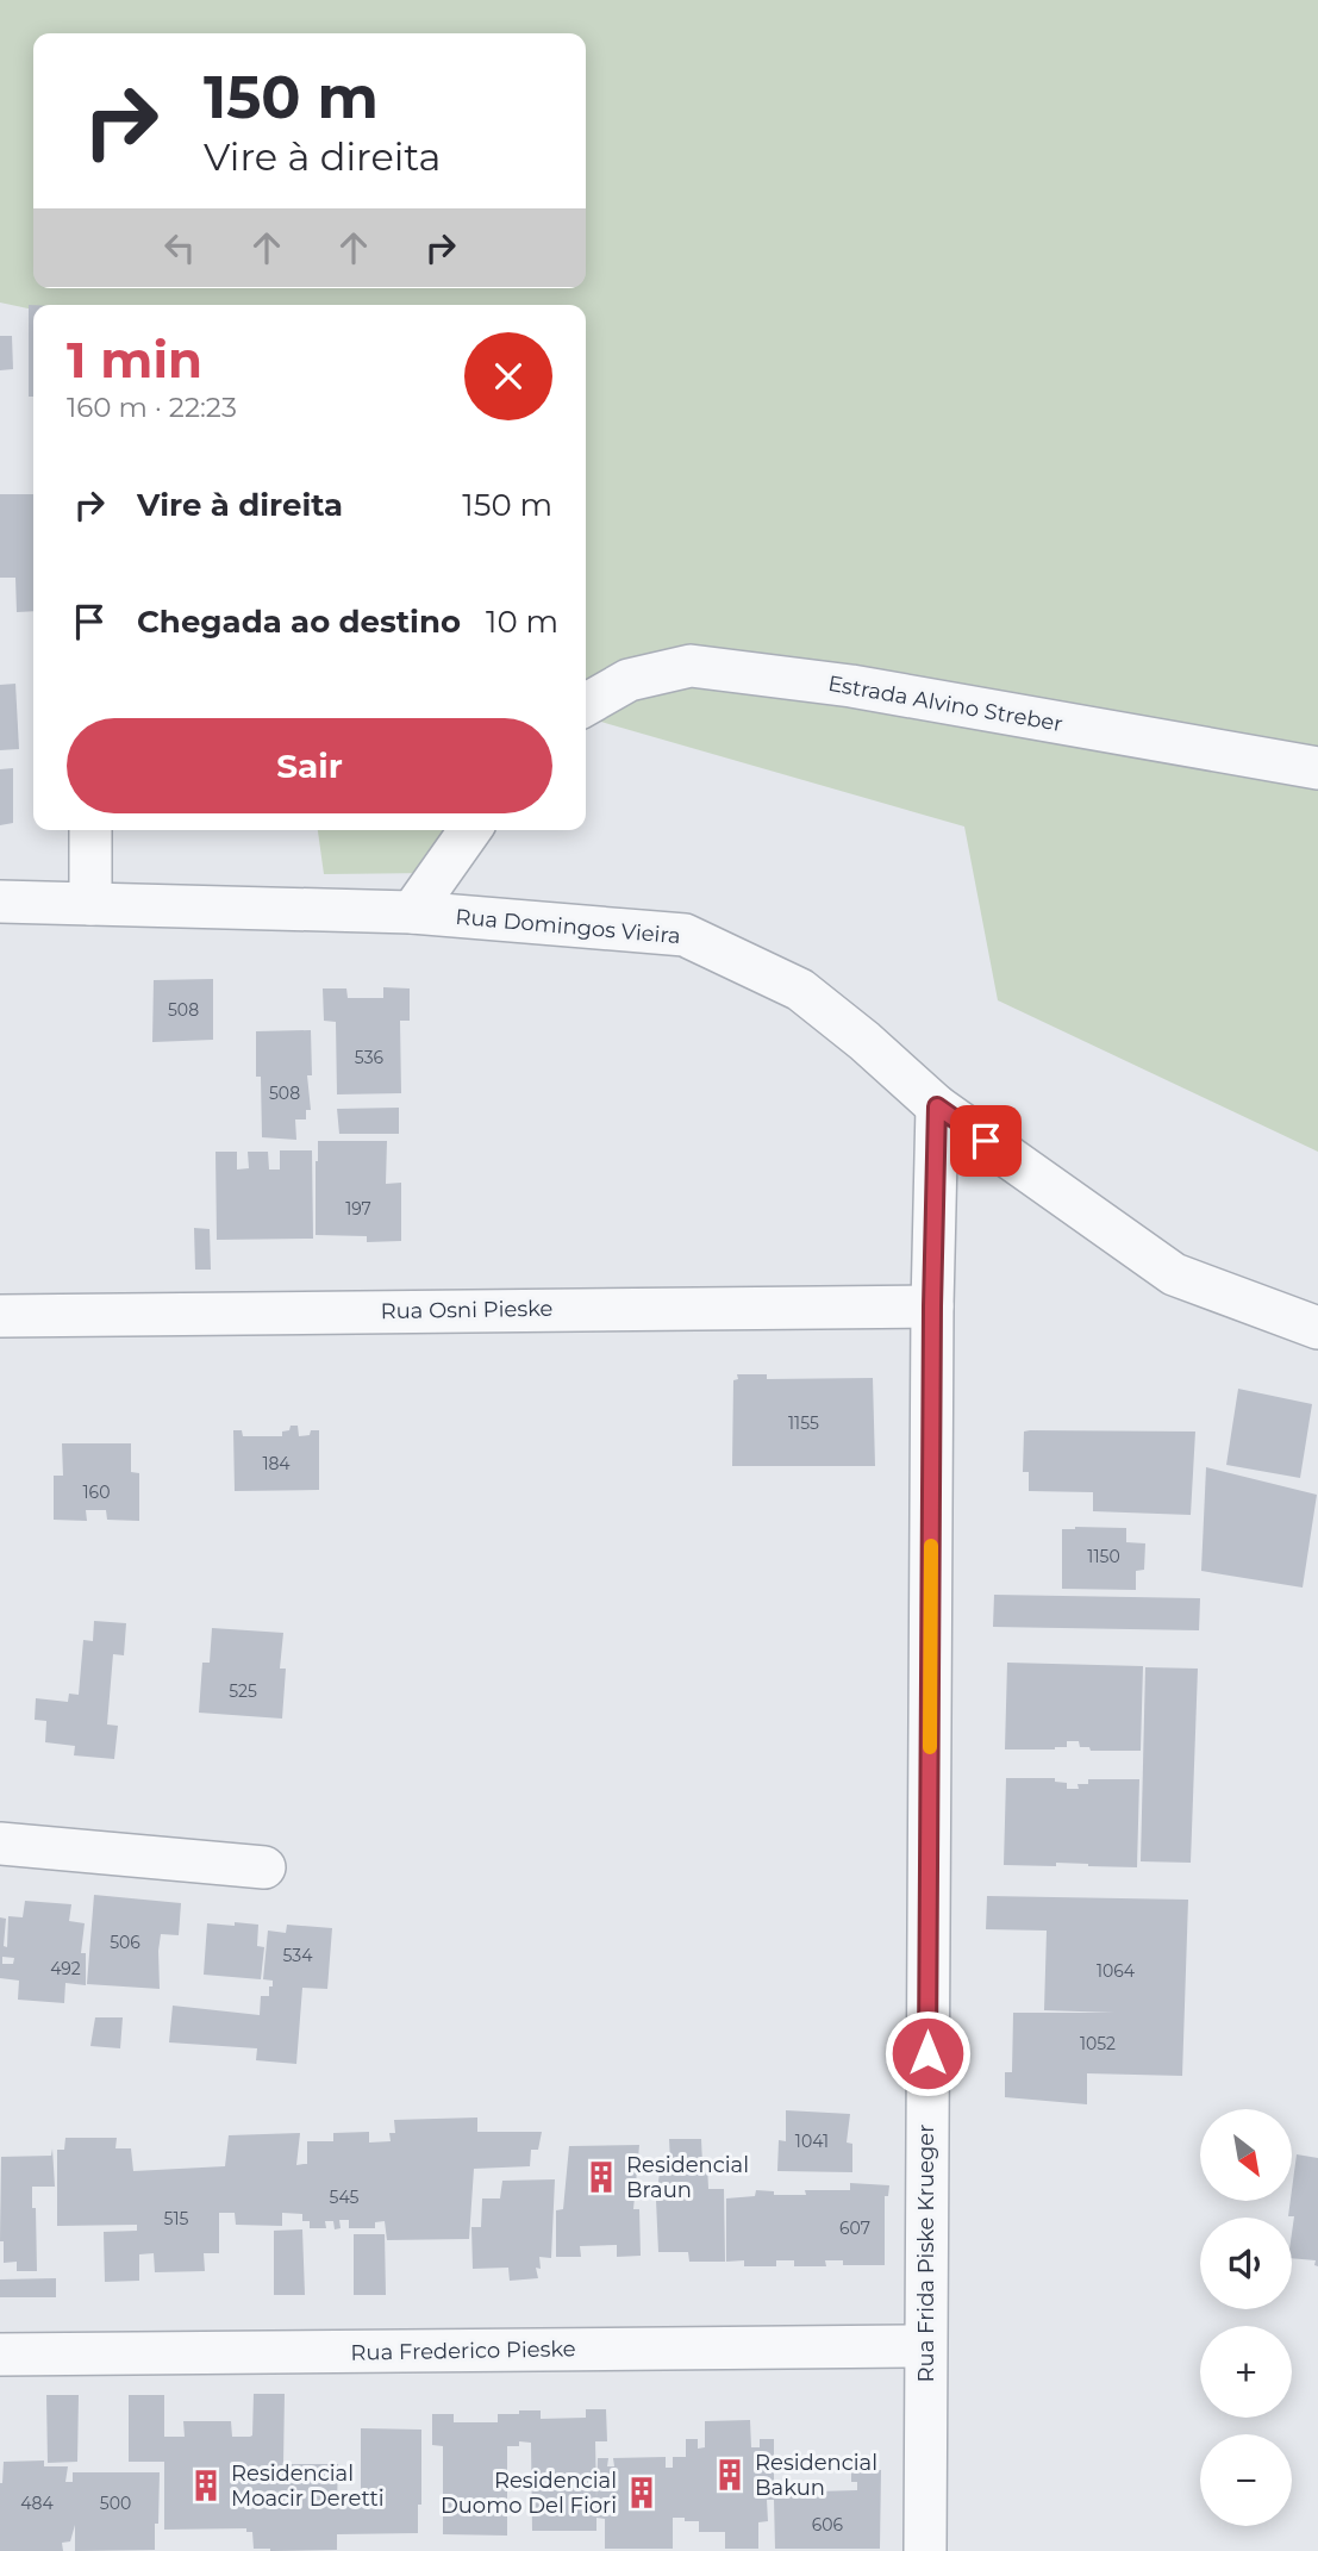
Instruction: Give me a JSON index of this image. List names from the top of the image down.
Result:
{
  "streets": {
    "street": [
      "Estrada Alvino Streber",
      "Rua Domingos Vieira",
      "Rua Osni Pieske",
      "Rua Frida Piske Krueger",
      "Rua Frederico Pieske"
    ]
  },
  "crossings": [
    ["Rua Domingos Vieira", "Rua Frida Piske Krueger"],
    ["Rua Osni Pieske", "Rua Frida Piske Krueger"],
    ["Rua Frida Piske Krueger", "Rua Frederico Pieske"]
  ],
  "places": {
    "building": [
      "Residencial Braun",
      "Residencial Bakun",
      "Residencial Moacir Deretti",
      "Residencial Duomo Del Fiori"
    ]
  },
  "house_numbers": [
    "508",
    "536",
    "508",
    "197",
    "1155",
    "184",
    "160",
    "1150",
    "525",
    "506",
    "534",
    "492",
    "1064",
    "1052",
    "1041",
    "545",
    "515",
    "607",
    "484",
    "500",
    "606"
  ],
  "north": "bottom right",
  "page": {
    "turn": ["150 m", "Vire à direita"],
    "heading": ["1 min", "160 m · 22:23"],
    "list": [
      {
        "name": "Vire à direita",
        "value": "150 m"
      },
      {
        "name": "Chegada ao destino",
        "value": "10 m"
      }
    ],
    "buttons": "Sair",
    "map_buttons": ["+", "−"]
  }
}
